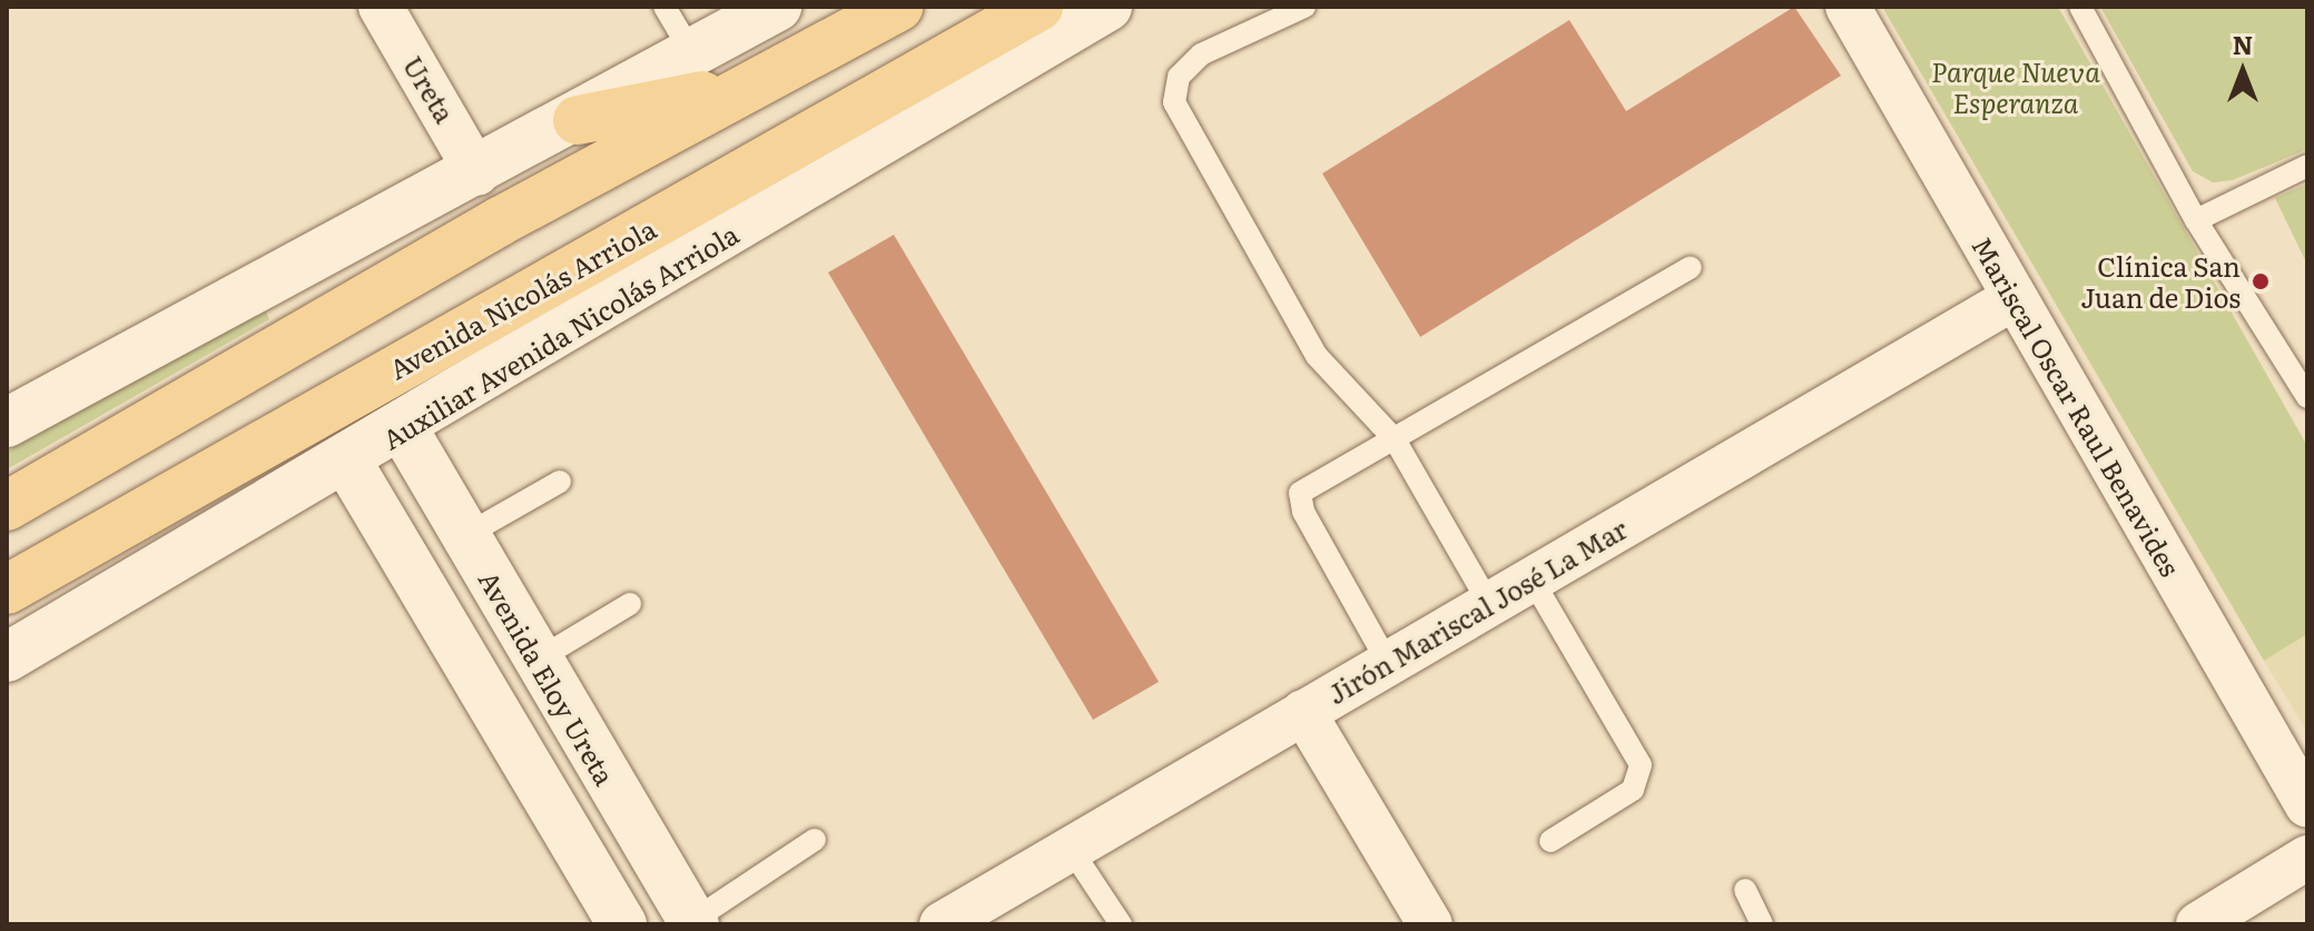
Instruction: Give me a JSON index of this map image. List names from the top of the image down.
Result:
{
  "streets": {
    "main road": ["Avenida Nicolás Arriola"],
    "street": [
      "Ureta",
      "Auxiliar Avenida Nicolás Arriola",
      "Mariscal Oscar Raul Benavides",
      "Jirón Mariscal José La Mar",
      "Avenida Eloy Ureta"
    ]
  },
  "crossings": [
    ["Auxiliar Avenida Nicolás Arriola", "Avenida Eloy Ureta"],
    ["Mariscal Oscar Raul Benavides", "Jirón Mariscal José La Mar"]
  ],
  "parks": ["Parque Nueva Esperanza"],
  "places": ["Clínica San Juan de Dios"],
  "north": "top"
}
